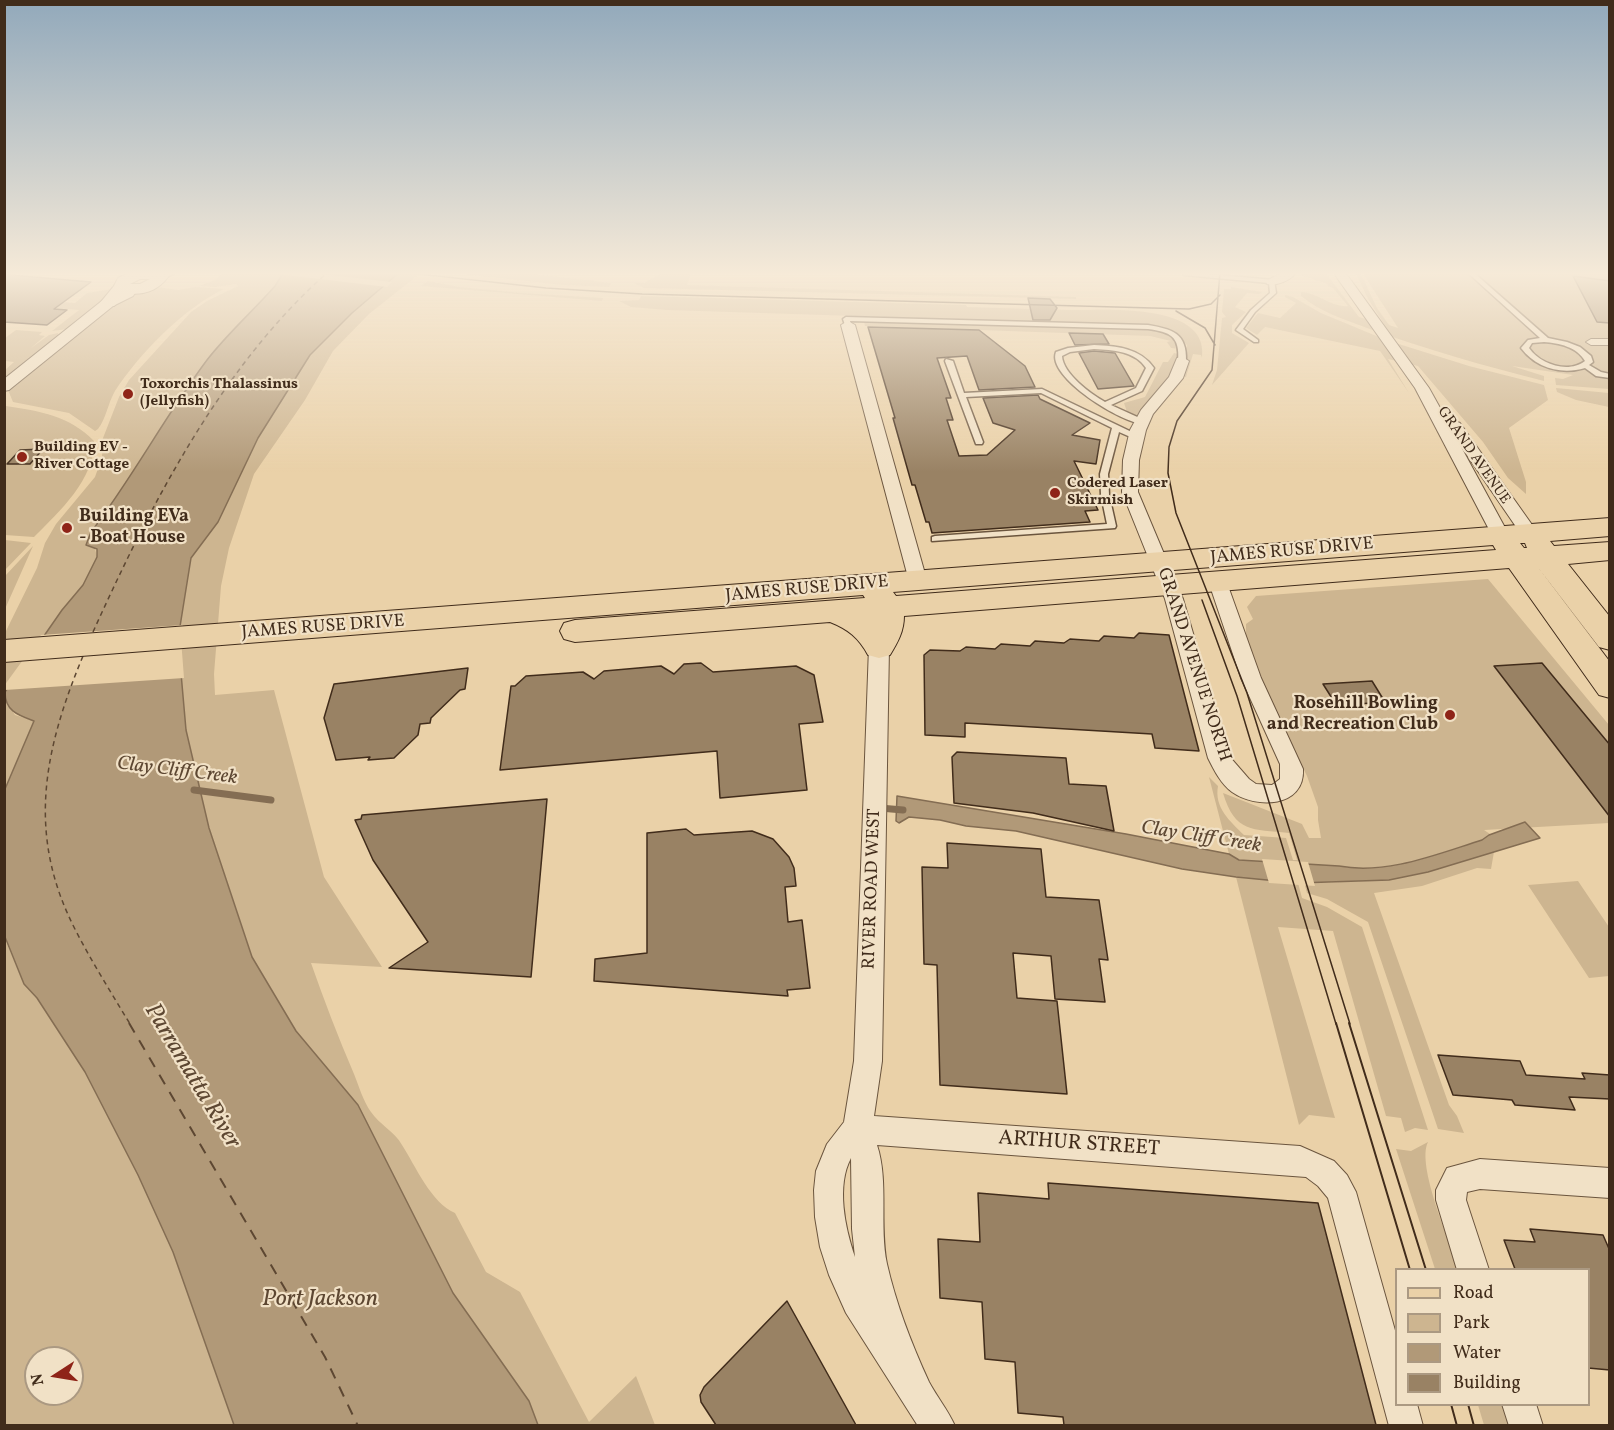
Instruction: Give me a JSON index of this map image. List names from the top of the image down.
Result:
{
  "streets": {
    "main road": ["JAMES RUSE DRIVE"],
    "street": [
      "GRAND AVENUE",
      "GRAND AVENUE NORTH",
      "RIVER ROAD WEST",
      "ARTHUR STREET"
    ]
  },
  "crossings": [
    ["GRAND AVENUE", "JAMES RUSE DRIVE"],
    ["JAMES RUSE DRIVE", "GRAND AVENUE NORTH"],
    ["RIVER ROAD WEST", "ARTHUR STREET"]
  ],
  "water": ["Clay Cliff Creek", "Parramatta River", "Port Jackson"],
  "places": [
    "Toxorchis Thalassinus (Jellyfish)",
    "Building EV - River Cottage",
    "Codered Laser Skirmish",
    "Building EVa - Boat House",
    "Rosehill Bowling and Recreation Club"
  ],
  "legend": [
    "Road",
    "Park",
    "Water",
    "Building"
  ],
  "north": "left"
}
